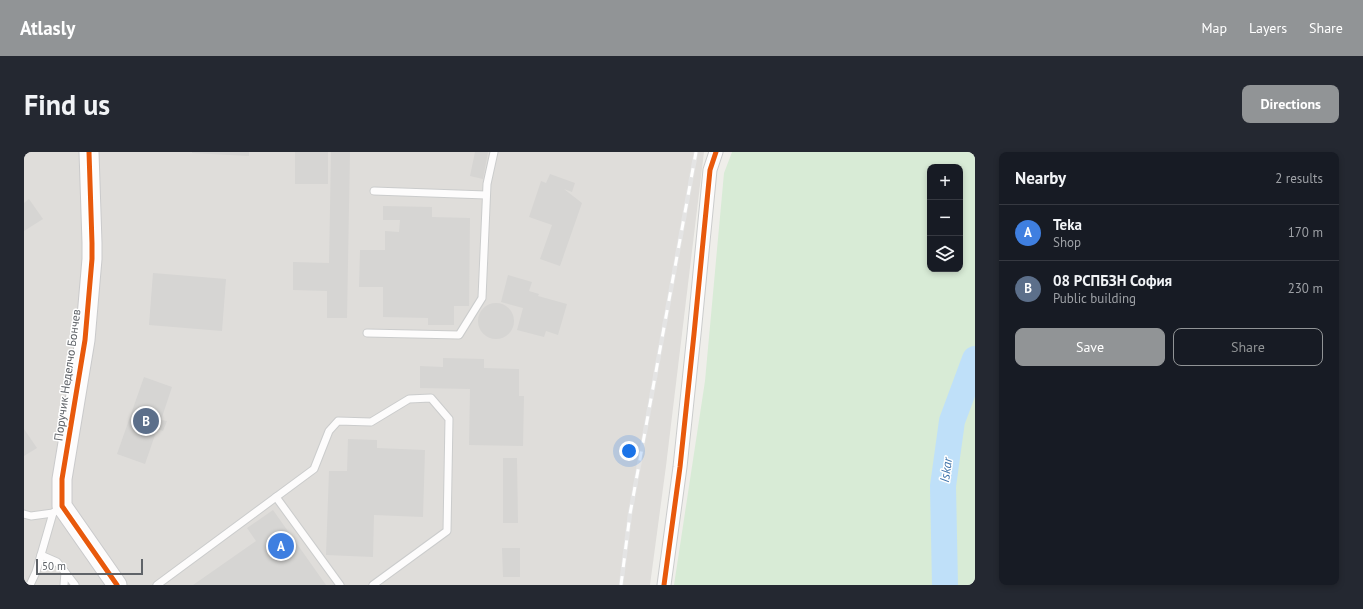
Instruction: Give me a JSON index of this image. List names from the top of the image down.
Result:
{
  "streets": {
    "street": ["Поручик Неделчо Бончев"]
  },
  "water": ["Iskar"],
  "scale_bar": "50 m",
  "page": {
    "header": "Atlasly",
    "nav": ["Map", "Layers", "Share"],
    "buttons": [
      "Directions",
      ["Save", "Share"]
    ],
    "title": "Find us",
    "heading": ["Nearby", "2 results"],
    "map_buttons": ["+", "−"],
    "list": [
      {
        "mark": "A",
        "name": "Teka",
        "note": "Shop",
        "value": "170 m"
      },
      {
        "mark": "B",
        "name": "08 РСПБЗН София",
        "note": "Public building",
        "value": "230 m"
      }
    ],
    "pins": ["B", "A"],
    "scale": "50 m"
  }
}
